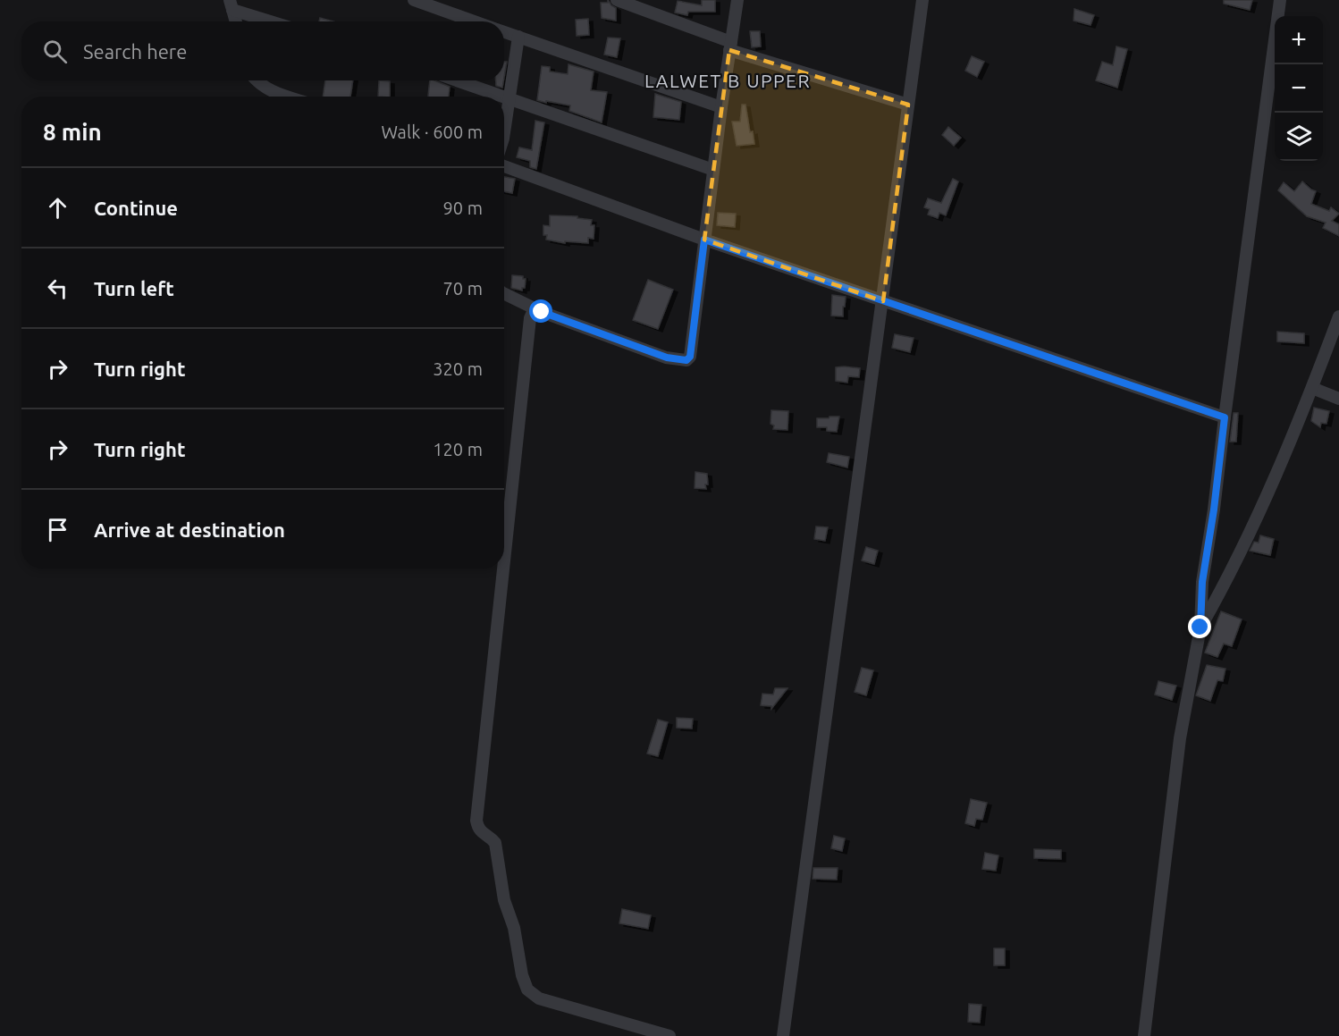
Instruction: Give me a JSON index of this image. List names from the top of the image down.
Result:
{
  "districts": ["LALWET B UPPER"],
  "page": {
    "map_buttons": ["+", "−"],
    "search": "Search here",
    "heading": ["8 min", "Walk · 600 m"],
    "list": [
      ["Continue", "90 m"],
      ["Turn left", "70 m"],
      ["Turn right", "320 m"],
      ["Turn right", "120 m"],
      "Arrive at destination"
    ]
  }
}
